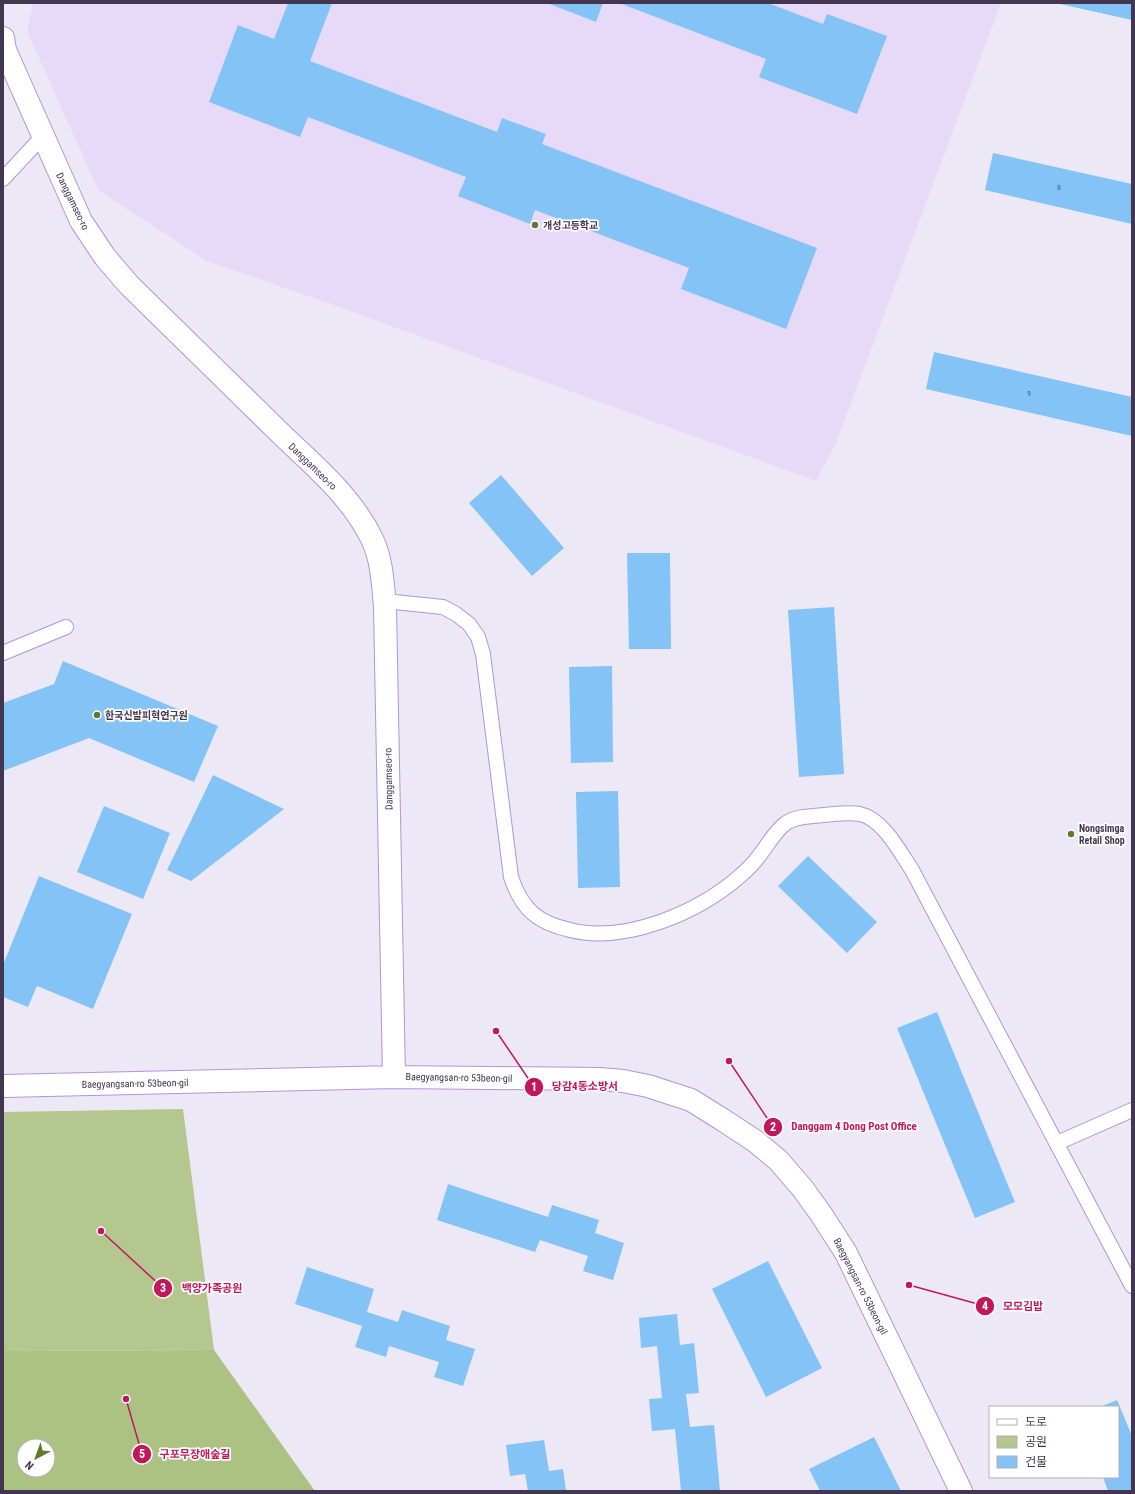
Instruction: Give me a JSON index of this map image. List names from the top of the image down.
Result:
{
  "streets": {
    "street": ["Danggamseo-ro", "Baegyangsan-ro 53beon-gil"]
  },
  "crossings": [
    ["Danggamseo-ro", "Baegyangsan-ro 53beon-gil"]
  ],
  "places": [
    "개성고등학교",
    "한국신발피혁연구원",
    "Nongsimga Retail Shop",
    "당감4동소방서",
    "Danggam 4 Dong Post Office",
    "백양가족공원",
    "모모김밥",
    "구포무장애숲길"
  ],
  "house_numbers": ["8", "9"],
  "legend": ["도로", "공원", "건물"],
  "north": "bottom left"
}
